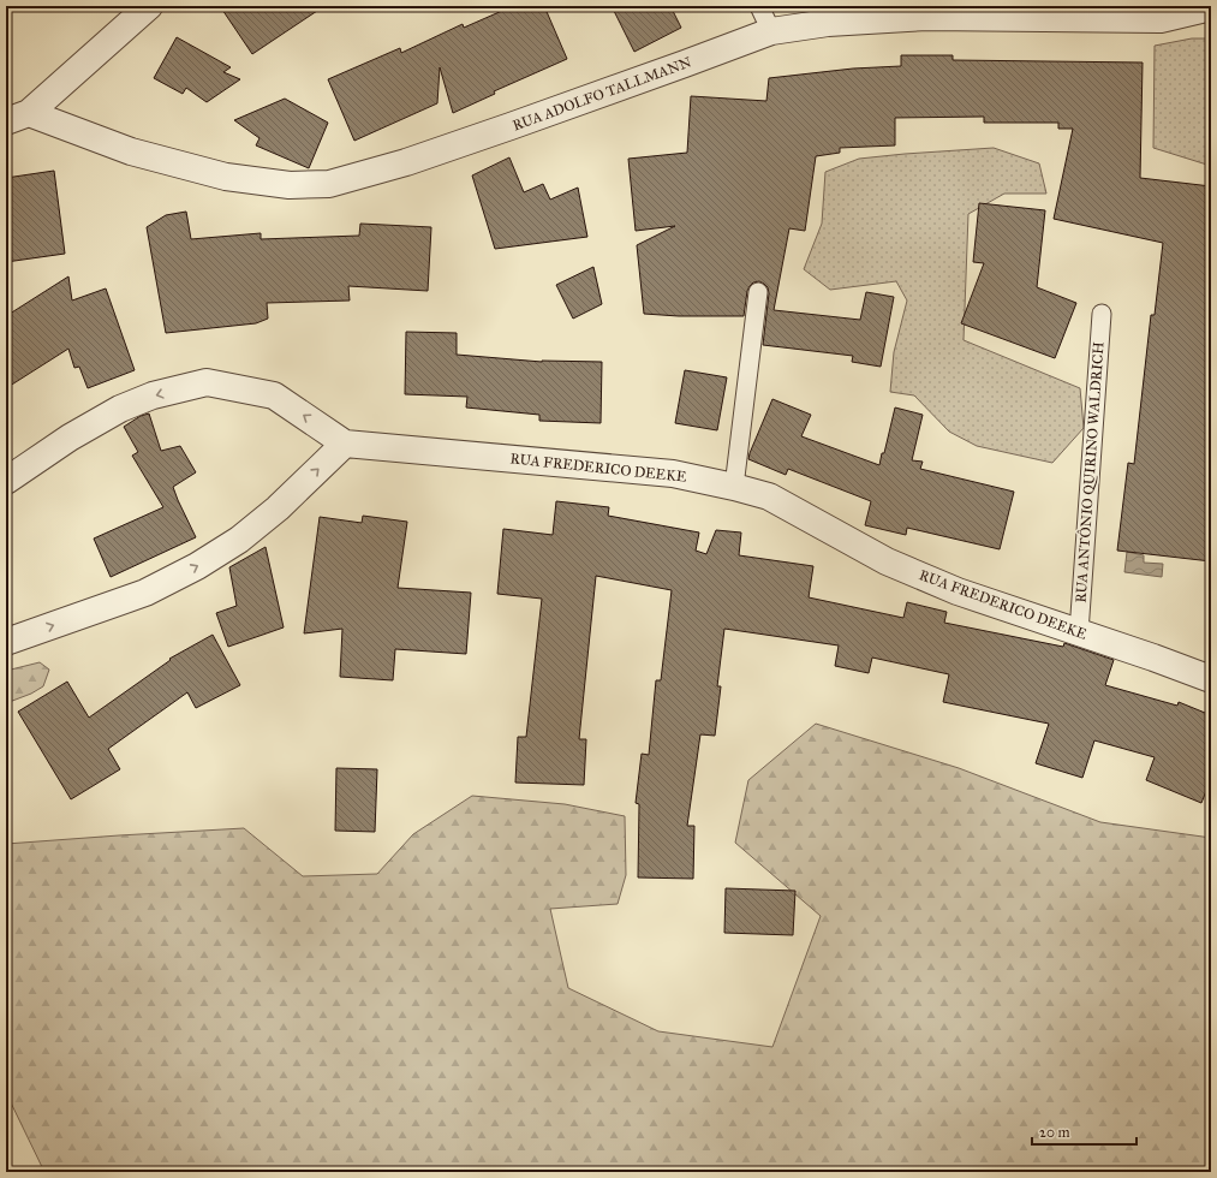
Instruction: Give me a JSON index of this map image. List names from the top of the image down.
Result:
{
  "streets": {
    "street": ["RUA ADOLFO TALLMANN", "RUA FREDERICO DEEKE"],
    "lane": ["RUA ANTÔNIO QUIRINO WALDRICH"]
  },
  "crossings": [
    ["RUA FREDERICO DEEKE", "RUA ANTÔNIO QUIRINO WALDRICH"]
  ],
  "scale_bar": "20 m"
}
